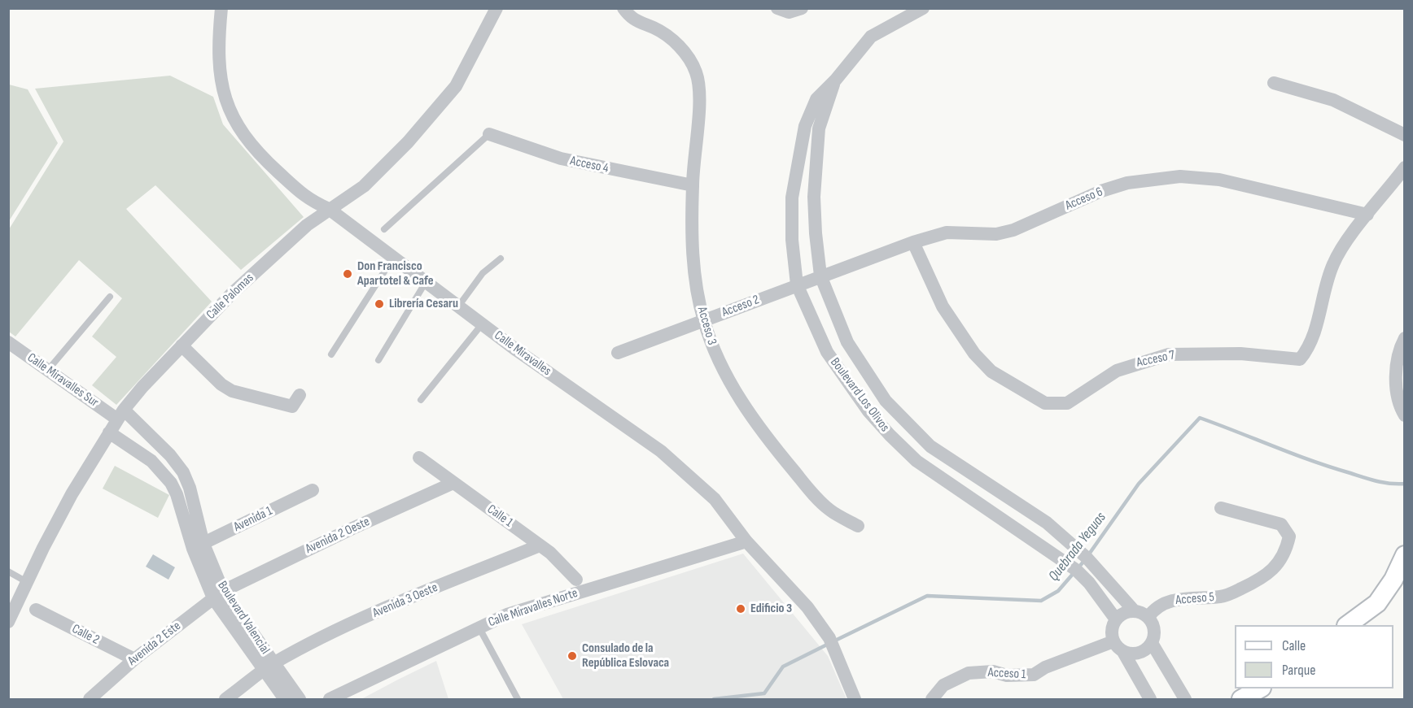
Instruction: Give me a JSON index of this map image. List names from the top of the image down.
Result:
{
  "streets": {
    "street": [
      "Acceso 4",
      "Acceso 6",
      "Calle Palomas",
      "Acceso 2",
      "Acceso 3",
      "Calle Miravalles",
      "Acceso 7",
      "Calle Miravalles Sur",
      "Boulevard Los Olivos",
      "Calle 1",
      "Avenida 1",
      "Avenida 2 Oeste",
      "Acceso 5",
      "Avenida 3 Oeste",
      "Calle Miravalles Norte",
      "Boulevard Valencial",
      "Calle 2",
      "Avenida 2 Este",
      "Acceso 1"
    ]
  },
  "crossings": [
    ["Acceso 4", "Acceso 3"],
    ["Acceso 6", "Acceso 2"],
    ["Acceso 6", "Acceso 7"],
    ["Acceso 6", "Boulevard Los Olivos"],
    ["Calle Palomas", "Calle Miravalles"],
    ["Calle Palomas", "Calle Miravalles Sur"],
    ["Calle Palomas", "Boulevard Valencial"],
    ["Acceso 2", "Acceso 3"],
    ["Acceso 2", "Boulevard Los Olivos"],
    ["Calle Miravalles", "Calle Miravalles Norte"],
    ["Calle Miravalles Sur", "Boulevard Valencial"],
    ["Boulevard Los Olivos", "Acceso 5"],
    ["Boulevard Los Olivos", "Acceso 1"],
    ["Calle 1", "Avenida 2 Oeste"],
    ["Calle 1", "Avenida 3 Oeste"],
    ["Avenida 1", "Boulevard Valencial"],
    ["Avenida 2 Oeste", "Boulevard Valencial"],
    ["Avenida 2 Oeste", "Avenida 2 Este"],
    ["Acceso 5", "Acceso 1"],
    ["Avenida 3 Oeste", "Boulevard Valencial"],
    ["Boulevard Valencial", "Avenida 2 Este"],
    ["Calle 2", "Avenida 2 Este"]
  ],
  "water": ["Quebrada Yeguas"],
  "places": [
    "Don Francisco Apartotel & Cafe",
    "Librería Cesaru",
    "Edificio 3",
    "Consulado de la República Eslovaca"
  ],
  "legend": ["Calle", "Parque"]
}
